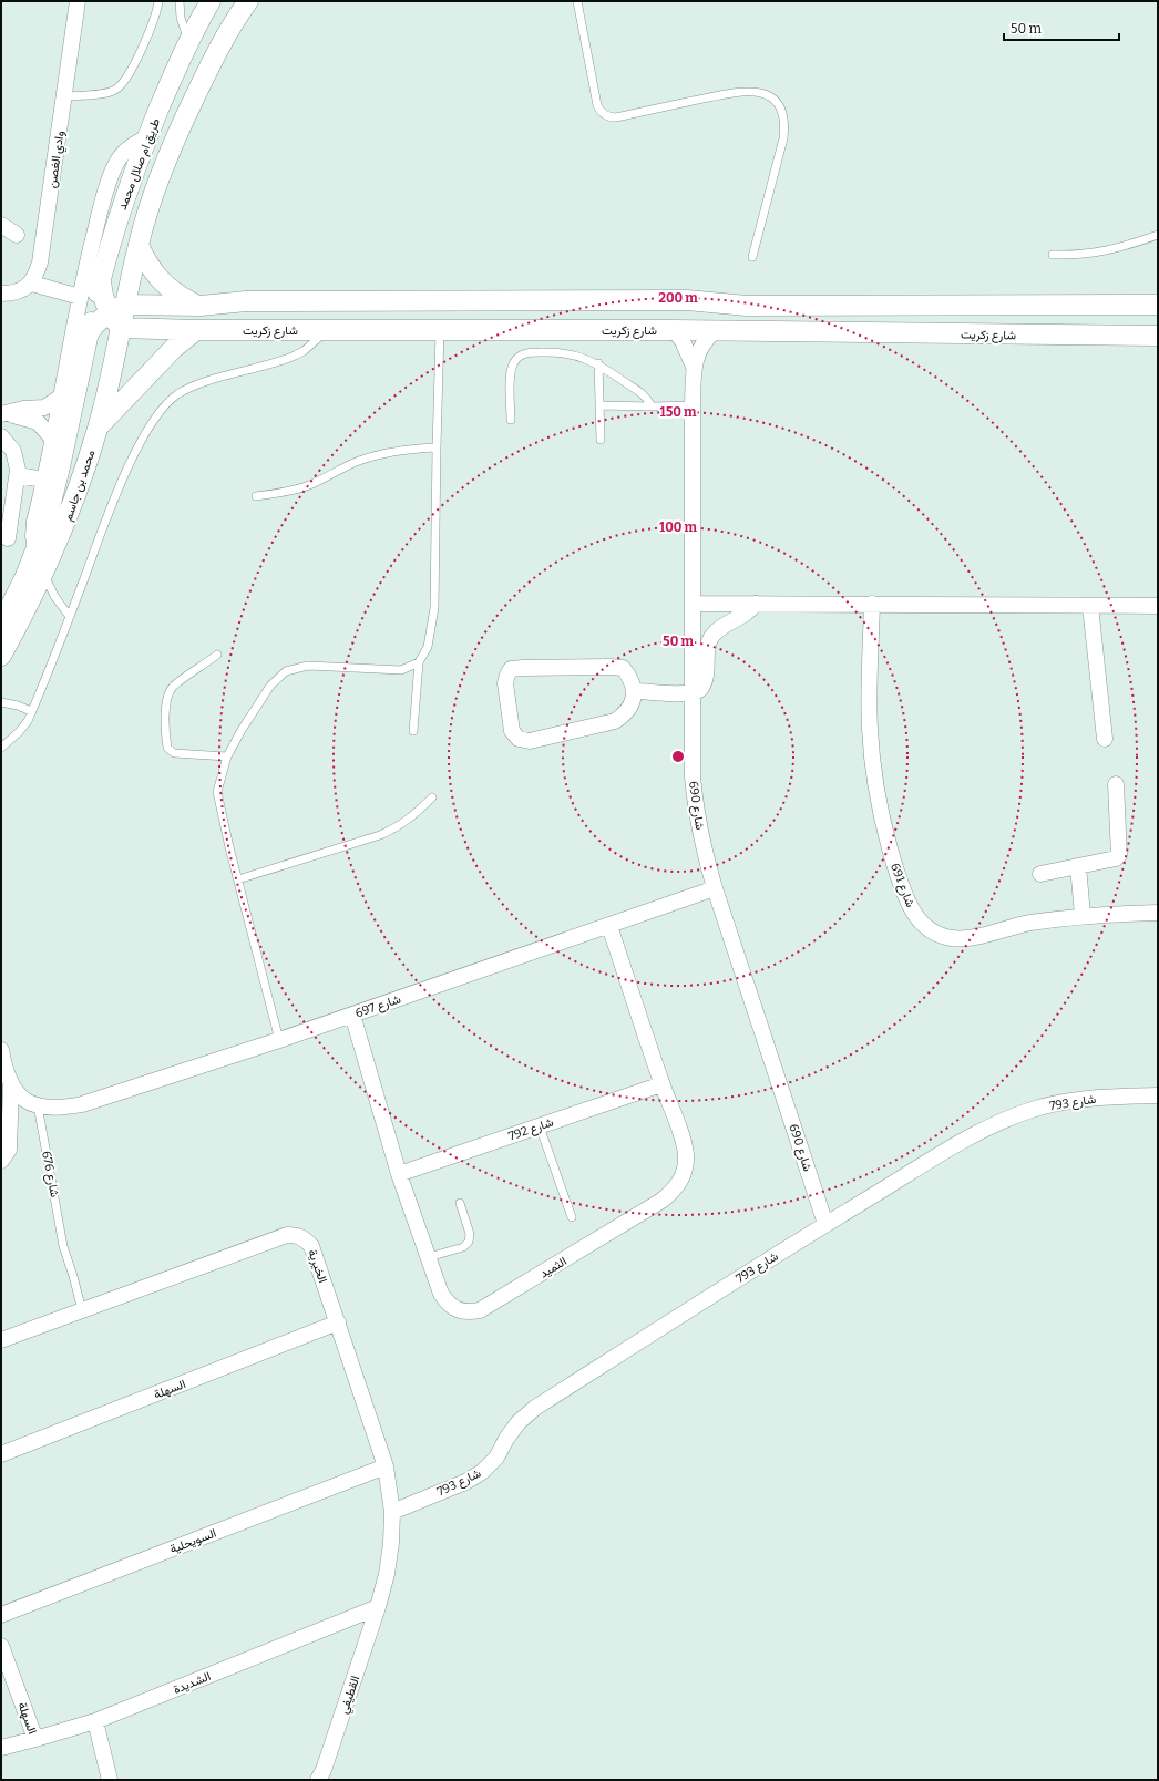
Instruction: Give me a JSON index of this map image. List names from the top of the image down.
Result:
{
  "streets": {
    "street": [
      "وادي الغصن",
      "طريق ام صلال محمد",
      "شارع زكريت",
      "محمد بن جاسم",
      "شارع 690",
      "شارع 691",
      "شارع 697",
      "شارع 793",
      "شارع 792",
      "الخيرية",
      "الثميد",
      "السهلة",
      "السويحلية",
      "الشديدة",
      "القطيفي"
    ],
    "lane": ["شارع 676"]
  },
  "crossings": [
    ["طريق ام صلال محمد", "شارع زكريت"],
    ["طريق ام صلال محمد", "محمد بن جاسم"],
    ["شارع زكريت", "محمد بن جاسم"],
    ["شارع زكريت", "شارع 690"],
    ["شارع 690", "شارع 697"],
    ["شارع 690", "شارع 793"],
    ["شارع 697", "شارع 676"],
    ["شارع 697", "الثميد"],
    ["شارع 793", "الخيرية"],
    ["شارع 792", "الثميد"],
    ["شارع 676", "الخيرية"],
    ["الخيرية", "السهلة"],
    ["الخيرية", "السويحلية"],
    ["الخيرية", "الشديدة"],
    ["الخيرية", "القطيفي"],
    ["السهلة", "الشديدة"],
    ["الشديدة", "القطيفي"]
  ],
  "scale_bar": "50 m",
  "rings": [
    "200 m",
    "150 m",
    "100 m",
    "50 m"
  ]
}
